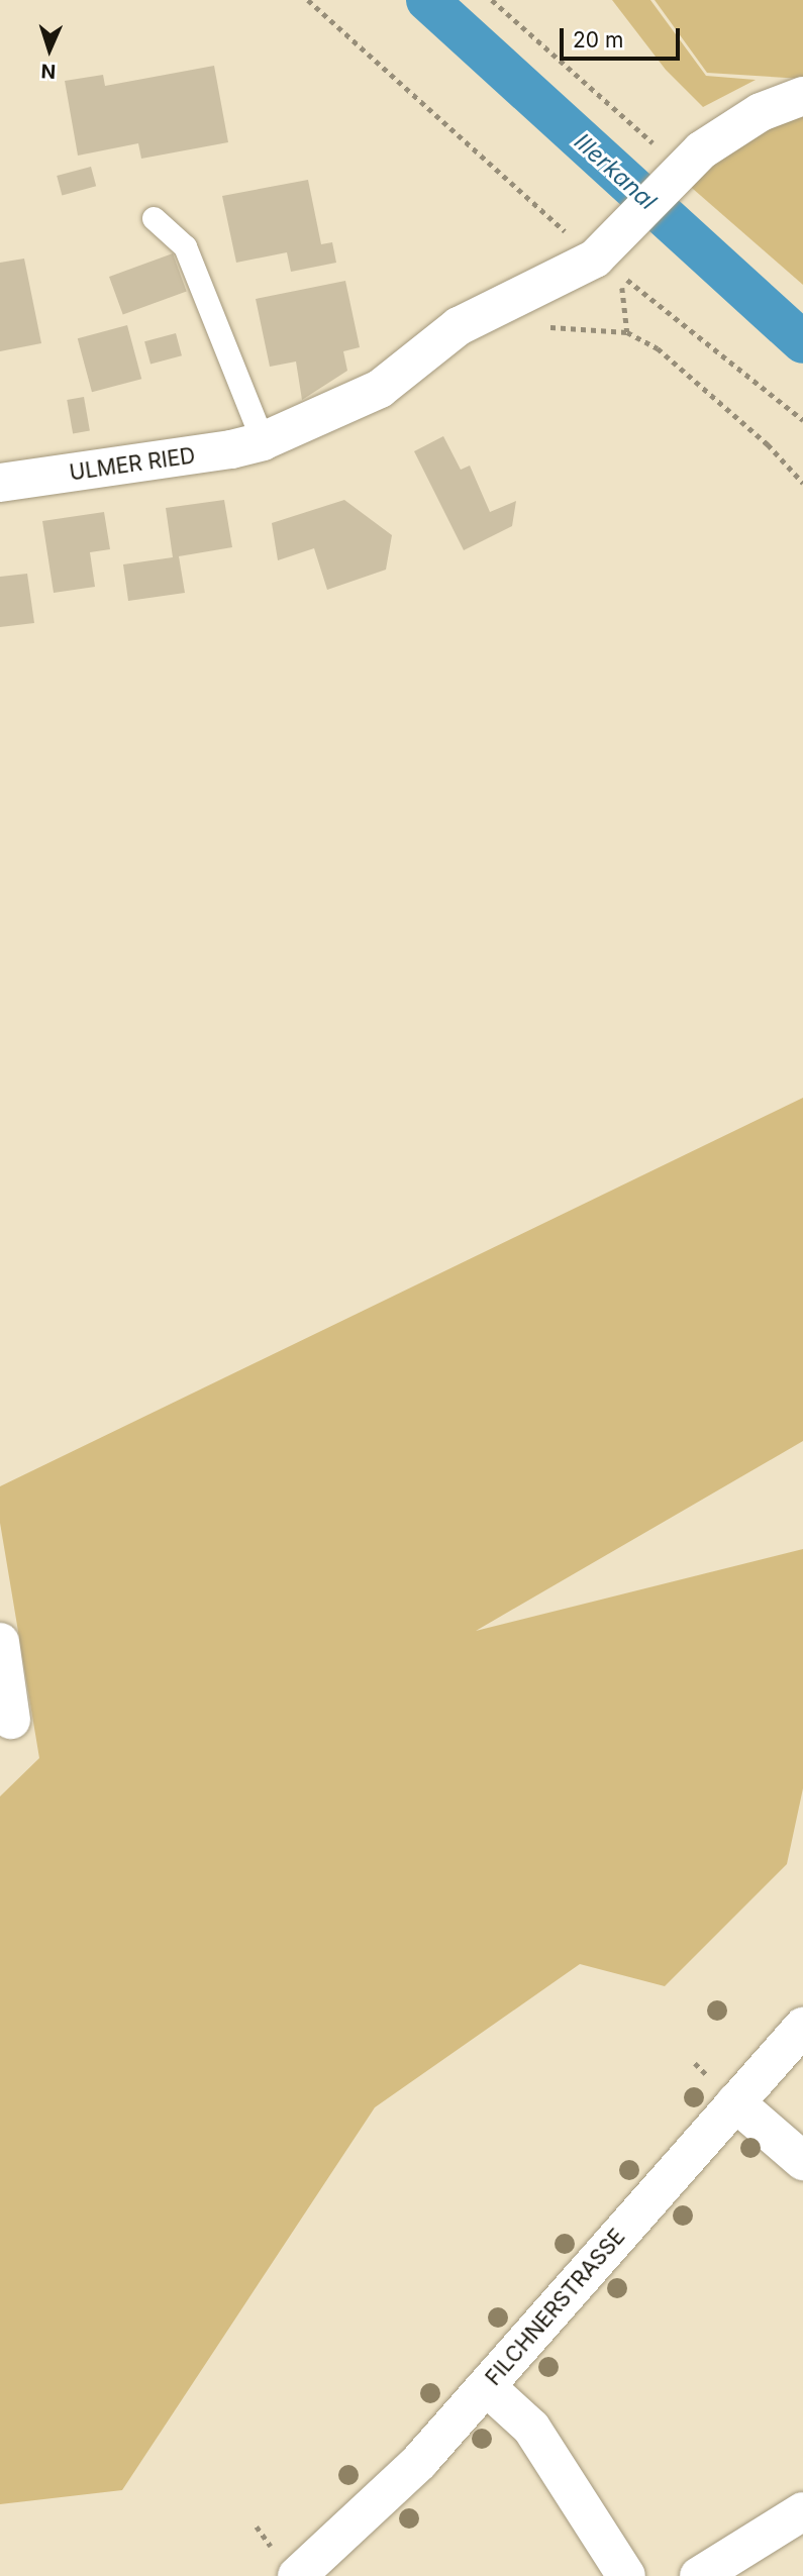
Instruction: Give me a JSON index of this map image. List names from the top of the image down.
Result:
{
  "streets": {
    "street": ["ULMER RIED", "FILCHNERSTRASSE"]
  },
  "water": ["Illerkanal"],
  "scale_bar": "20 m",
  "north": "bottom"
}
